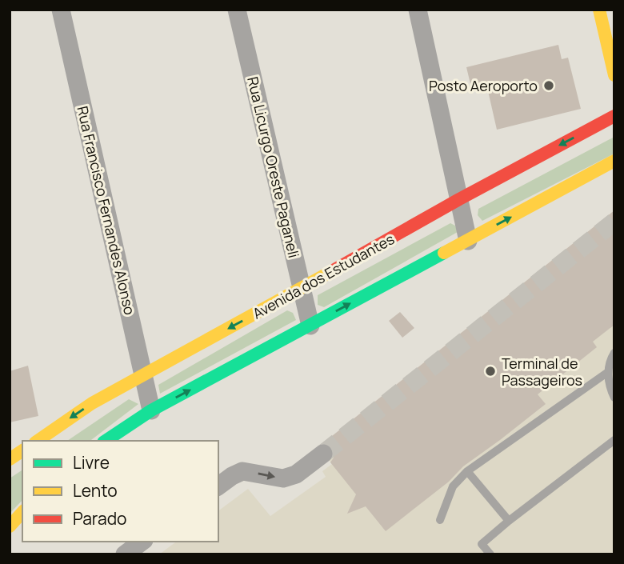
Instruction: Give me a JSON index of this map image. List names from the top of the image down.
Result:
{
  "streets": {
    "main road": ["Avenida dos Estudantes"],
    "street": ["Rua Licurgo Oreste Paganeli", "Rua Francisco Fernandes Alonso"]
  },
  "crossings": [
    ["Rua Licurgo Oreste Paganeli", "Avenida dos Estudantes"],
    ["Rua Francisco Fernandes Alonso", "Avenida dos Estudantes"]
  ],
  "places": ["Posto Aeroporto", "Terminal de Passageiros"],
  "legend": ["Livre", "Lento", "Parado"]
}
